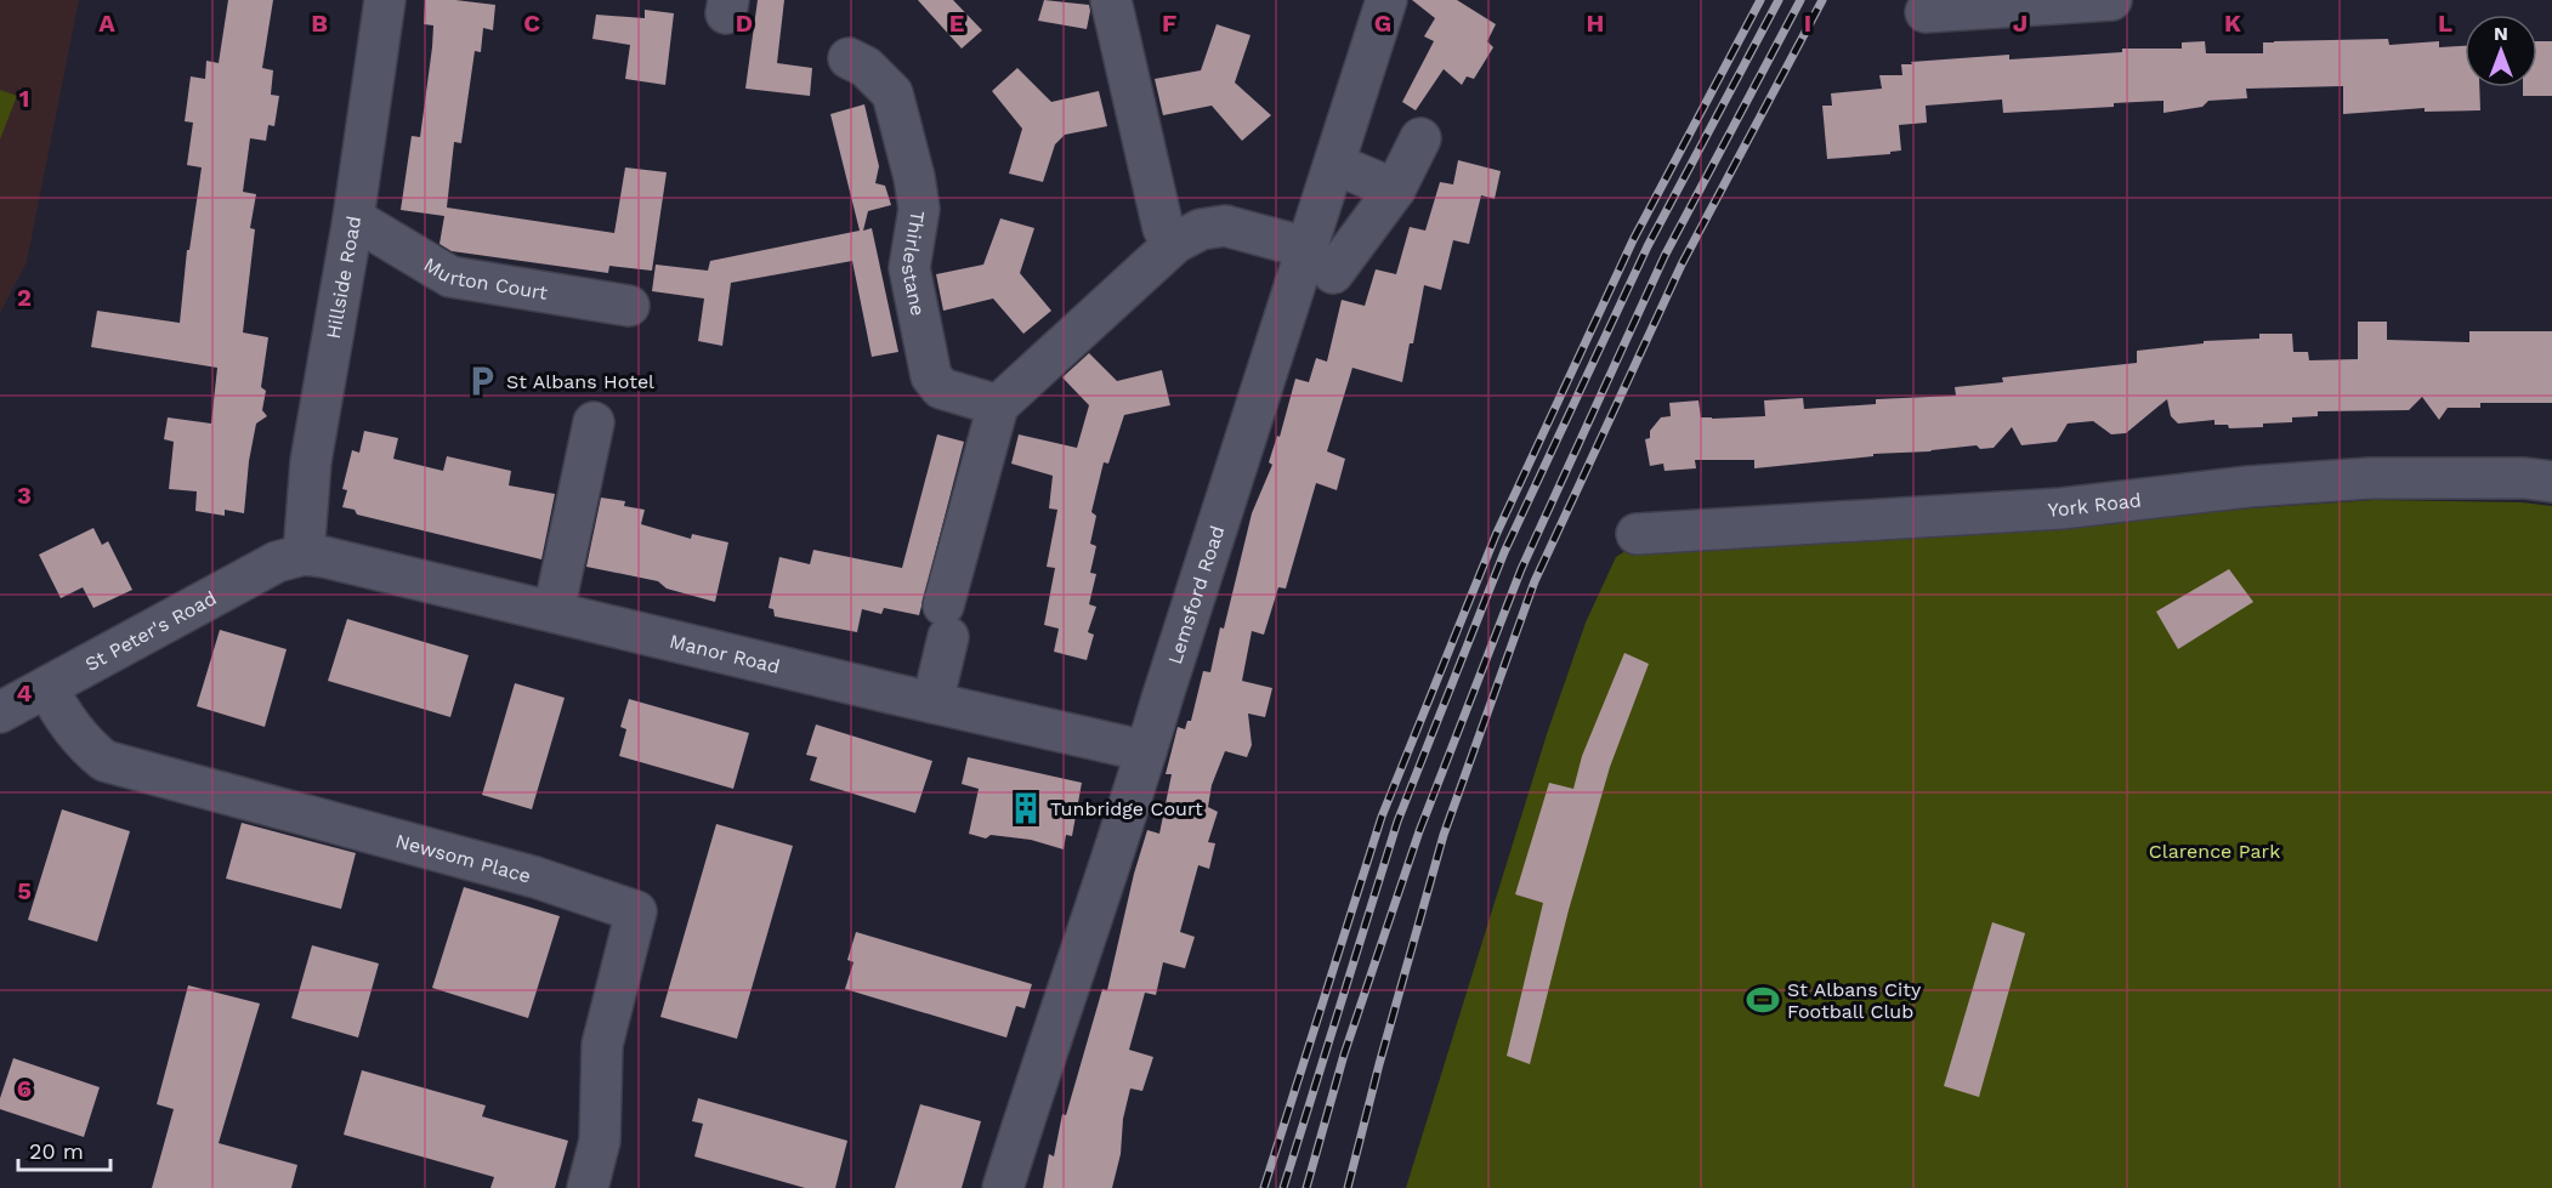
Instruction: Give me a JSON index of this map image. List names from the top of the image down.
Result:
{
  "streets": {
    "street": [
      "Thirlestane",
      "Murton Court",
      "Hillside Road",
      "York Road",
      "Lemsford Road",
      "St Peter's Road",
      "Manor Road",
      "Newsom Place"
    ]
  },
  "crossings": [
    ["Murton Court", "Hillside Road"],
    ["Hillside Road", "St Peter's Road"],
    ["Hillside Road", "Manor Road"],
    ["Lemsford Road", "Manor Road"],
    ["St Peter's Road", "Manor Road"],
    ["St Peter's Road", "Newsom Place"]
  ],
  "parks": ["Clarence Park"],
  "places": {
    "parking": ["St Albans Hotel"],
    "building": ["Tunbridge Court"],
    "sports": ["St Albans City Football Club"]
  },
  "scale_bar": "20 m",
  "north": "top",
  "grid": {
    "columns": [
      "A",
      "B",
      "C",
      "D",
      "E",
      "F",
      "G",
      "H",
      "I",
      "J",
      "K",
      "L"
    ],
    "rows": [
      "1",
      "2",
      "3",
      "4",
      "5",
      "6"
    ]
  }
}
